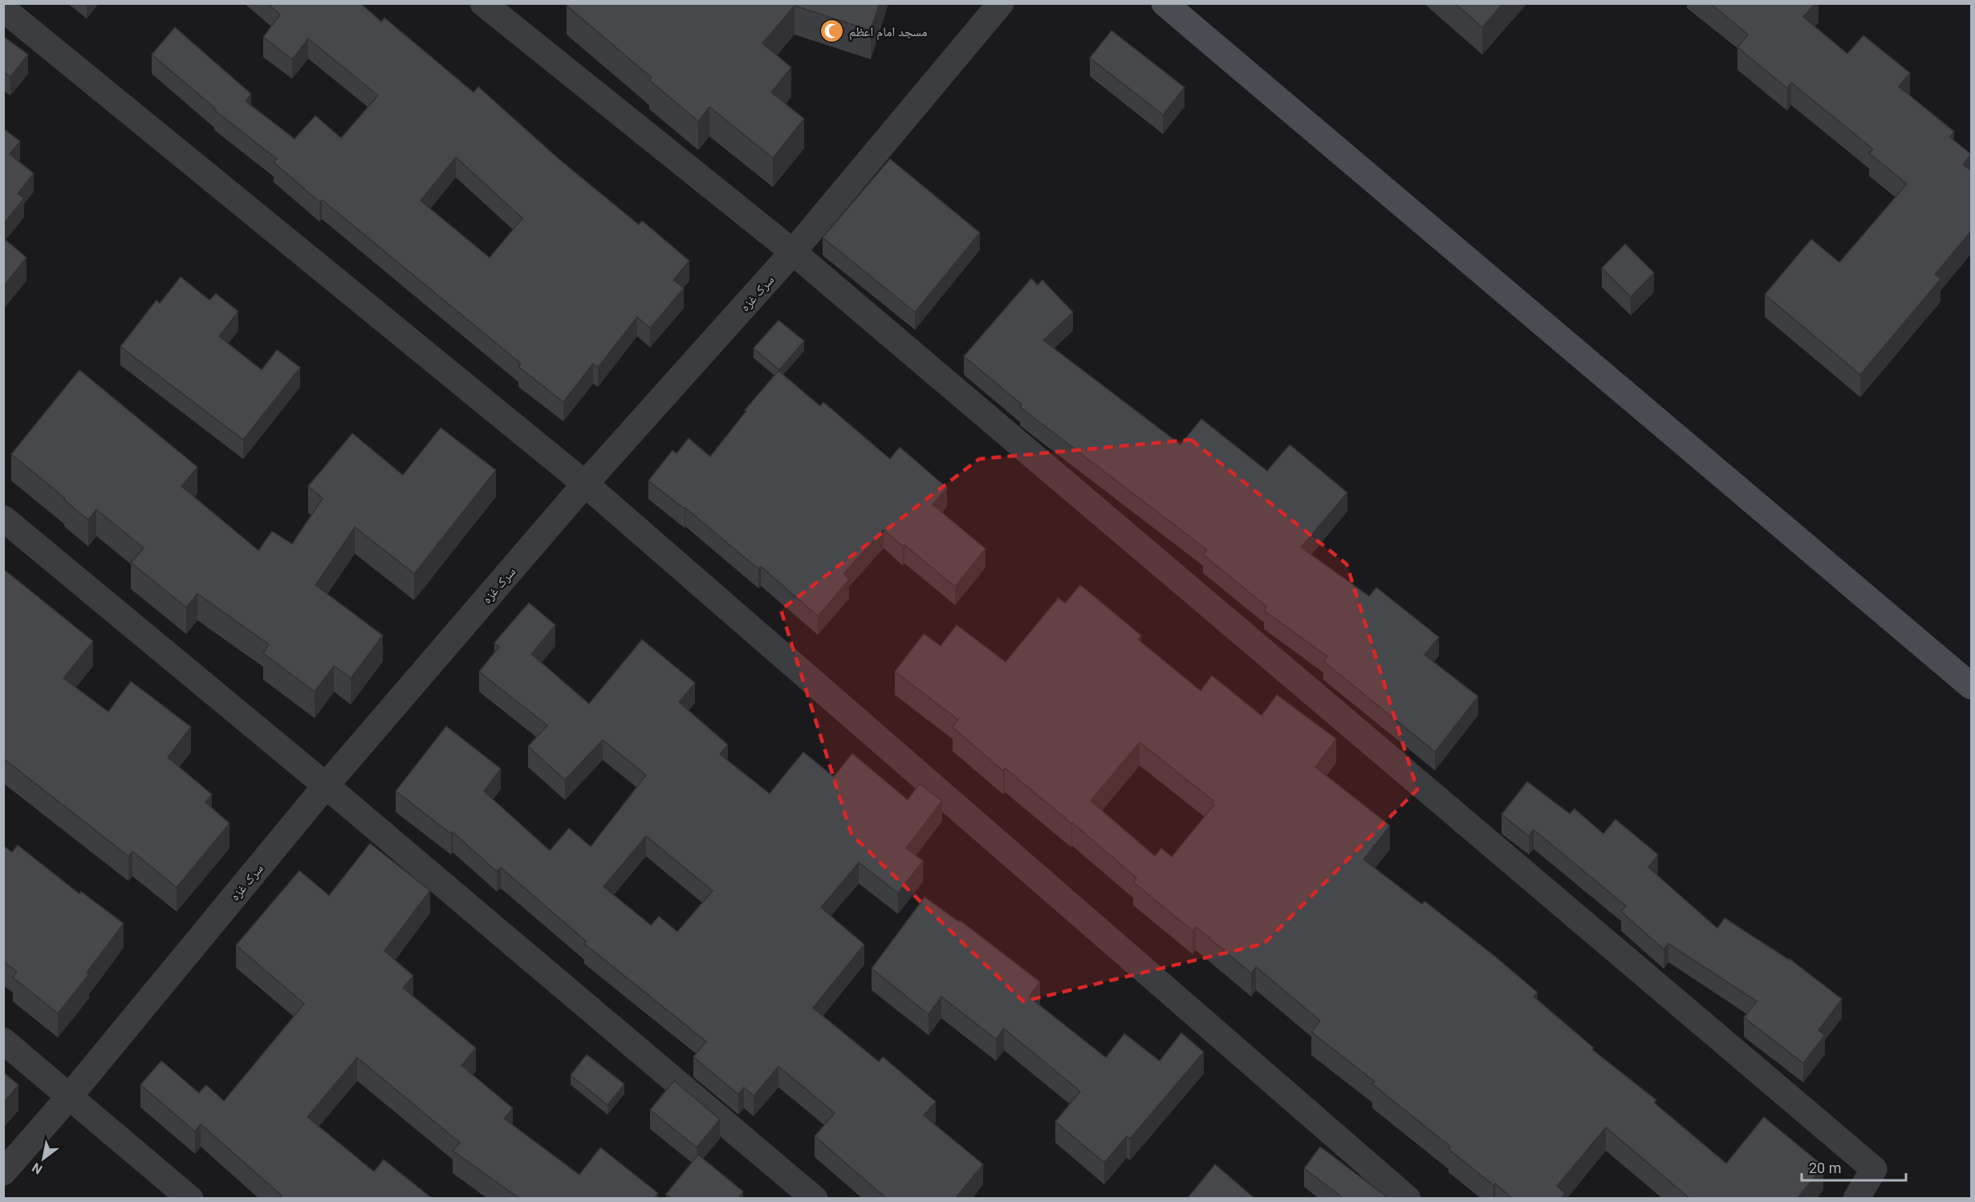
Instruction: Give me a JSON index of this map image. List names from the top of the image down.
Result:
{
  "streets": {
    "street": ["سرک غزه"]
  },
  "places": {
    "mosque": ["مسجد امام اعظم"]
  },
  "scale_bar": "20 m",
  "north": "bottom left"
}
